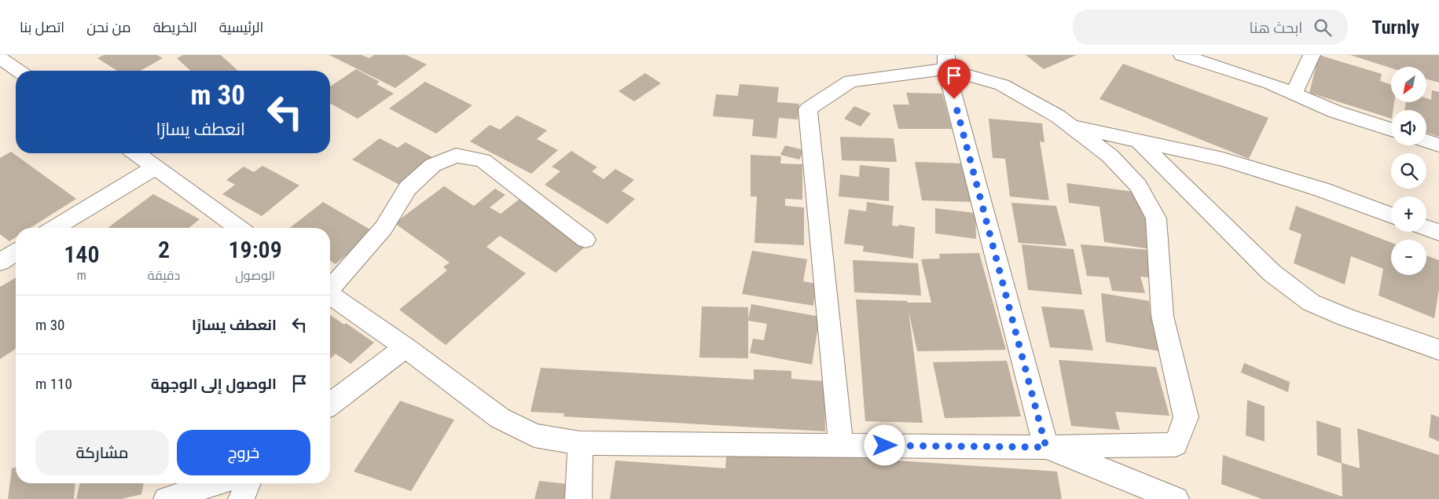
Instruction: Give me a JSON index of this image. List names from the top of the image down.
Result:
{
  "north": "bottom left",
  "page": {
    "header": "Turnly",
    "search": "ابحث هنا",
    "nav": [
      "الرئيسية",
      "الخريطة",
      "من نحن",
      "اتصل بنا"
    ],
    "map_buttons": ["+", "−"],
    "turn": ["30 m", "انعطف يسارًا"],
    "eta": [
      "19:09",
      "الوصول",
      "2",
      "دقيقة",
      "140",
      "m"
    ],
    "list": [
      {
        "name": "انعطف يسارًا",
        "value": "30 m"
      },
      {
        "name": "الوصول إلى الوجهة",
        "value": "110 m"
      }
    ],
    "buttons": ["خروج", "مشاركة"]
  }
}
